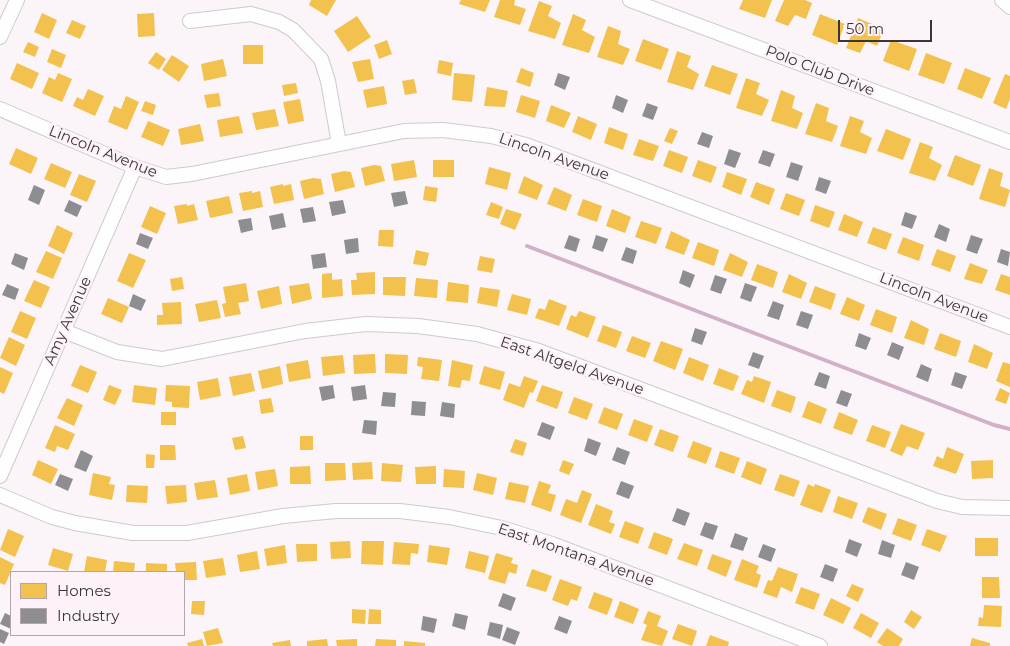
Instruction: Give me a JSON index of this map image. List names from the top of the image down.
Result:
{
  "streets": {
    "street": [
      "Polo Club Drive",
      "Lincoln Avenue",
      "Amy Avenue",
      "East Altgeld Avenue",
      "East Montana Avenue"
    ]
  },
  "crossings": [
    ["Lincoln Avenue", "Amy Avenue"],
    ["Amy Avenue", "East Altgeld Avenue"]
  ],
  "legend": ["Homes", "Industry"],
  "scale_bar": "50 m"
}
